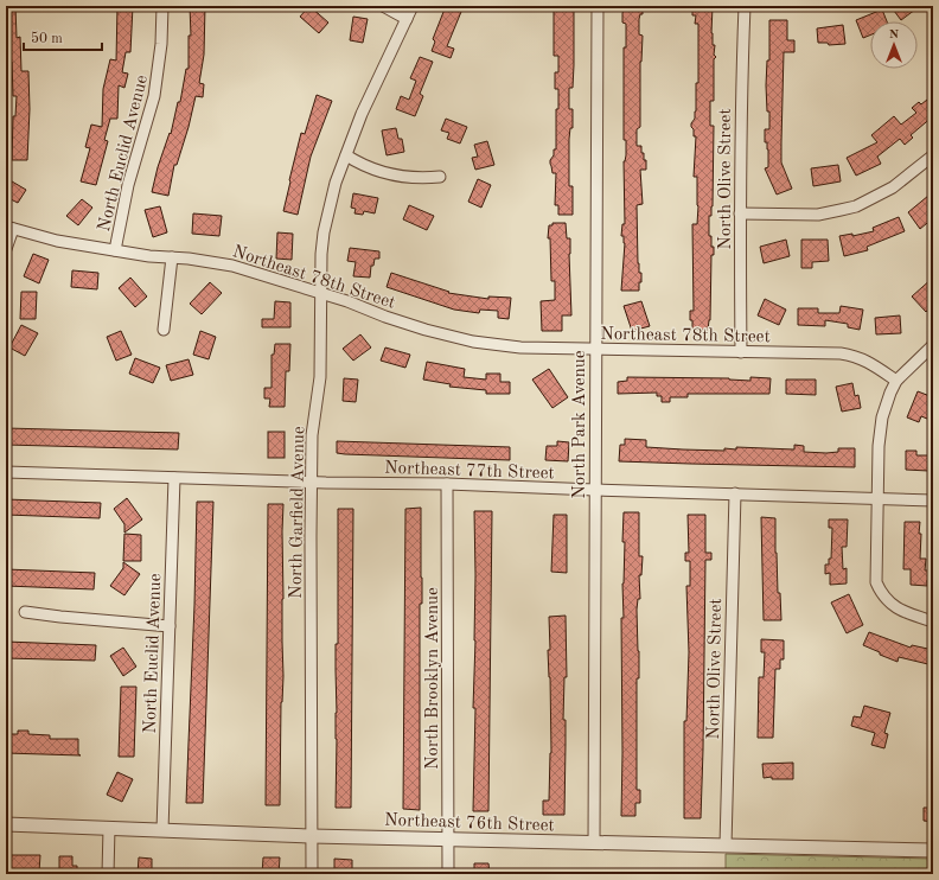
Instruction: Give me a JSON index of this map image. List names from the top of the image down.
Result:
{
  "streets": {
    "street": [
      "North Euclid Avenue",
      "North Olive Street",
      "Northeast 78th Street",
      "North Park Avenue",
      "Northeast 77th Street",
      "North Garfield Avenue",
      "North Brooklyn Avenue",
      "Northeast 76th Street"
    ]
  },
  "crossings": [
    ["North Euclid Avenue", "Northeast 78th Street"],
    ["North Euclid Avenue", "Northeast 77th Street"],
    ["North Euclid Avenue", "Northeast 76th Street"],
    ["North Olive Street", "Northeast 78th Street"],
    ["North Olive Street", "Northeast 77th Street"],
    ["North Olive Street", "Northeast 76th Street"],
    ["Northeast 78th Street", "North Park Avenue"],
    ["Northeast 78th Street", "North Garfield Avenue"],
    ["North Park Avenue", "Northeast 77th Street"],
    ["North Park Avenue", "Northeast 76th Street"],
    ["Northeast 77th Street", "North Garfield Avenue"],
    ["Northeast 77th Street", "North Brooklyn Avenue"],
    ["North Garfield Avenue", "Northeast 76th Street"],
    ["North Brooklyn Avenue", "Northeast 76th Street"]
  ],
  "scale_bar": "50 m",
  "north": "top"
}
